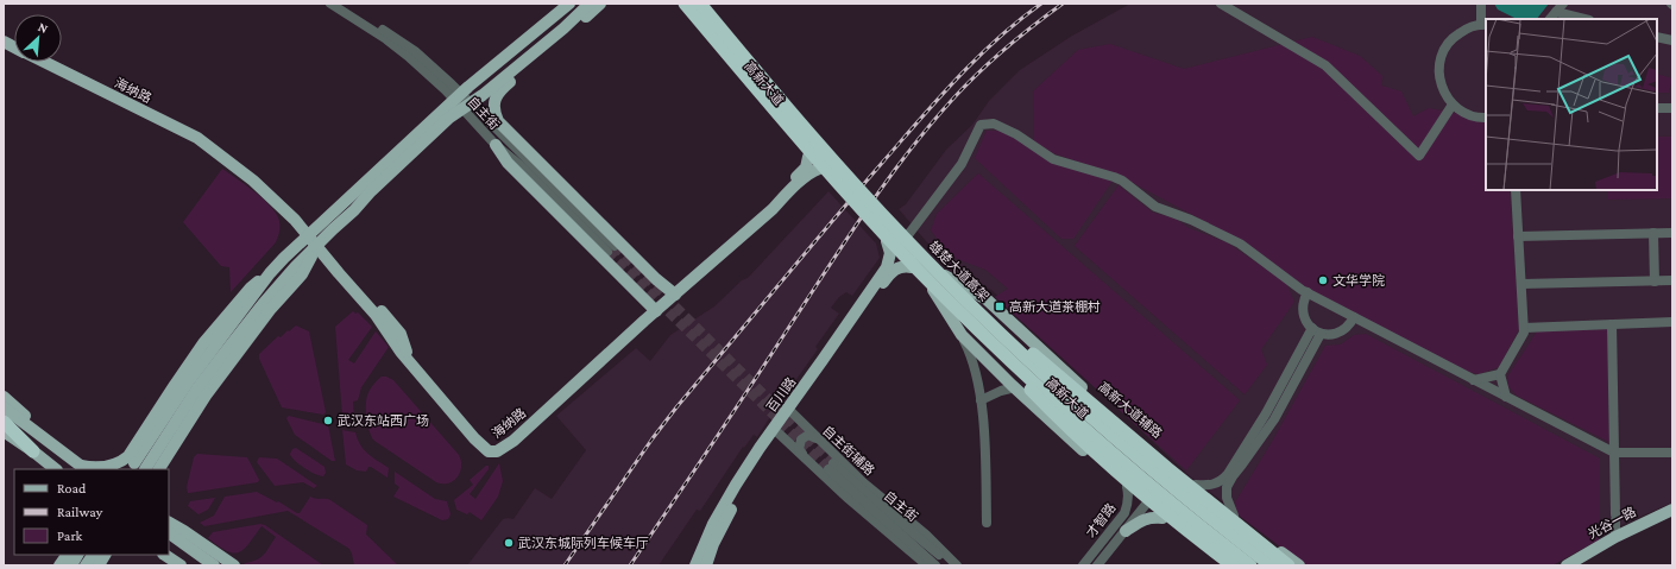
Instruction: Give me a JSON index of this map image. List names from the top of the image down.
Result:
{
  "streets": {
    "highway": ["雄楚大道高架"],
    "main road": [
      "高新大道",
      "海纳路",
      "百川路",
      "高新大道辅路",
      "光谷一路"
    ],
    "street": ["自主街", "自主街辅路", "才智路"]
  },
  "crossings": [
    ["高新大道", "海纳路"],
    ["高新大道", "百川路"],
    ["高新大道", "高新大道辅路"],
    ["高新大道", "才智路"],
    ["自主街", "自主街辅路"],
    ["百川路", "自主街辅路"]
  ],
  "places": {
    "other": ["文华学院", "武汉东站西广场", "武汉东城际列车候车厅"],
    "transit": ["高新大道茶棚村"]
  },
  "legend": ["Road", "Railway", "Park"],
  "north": "top right"
}
